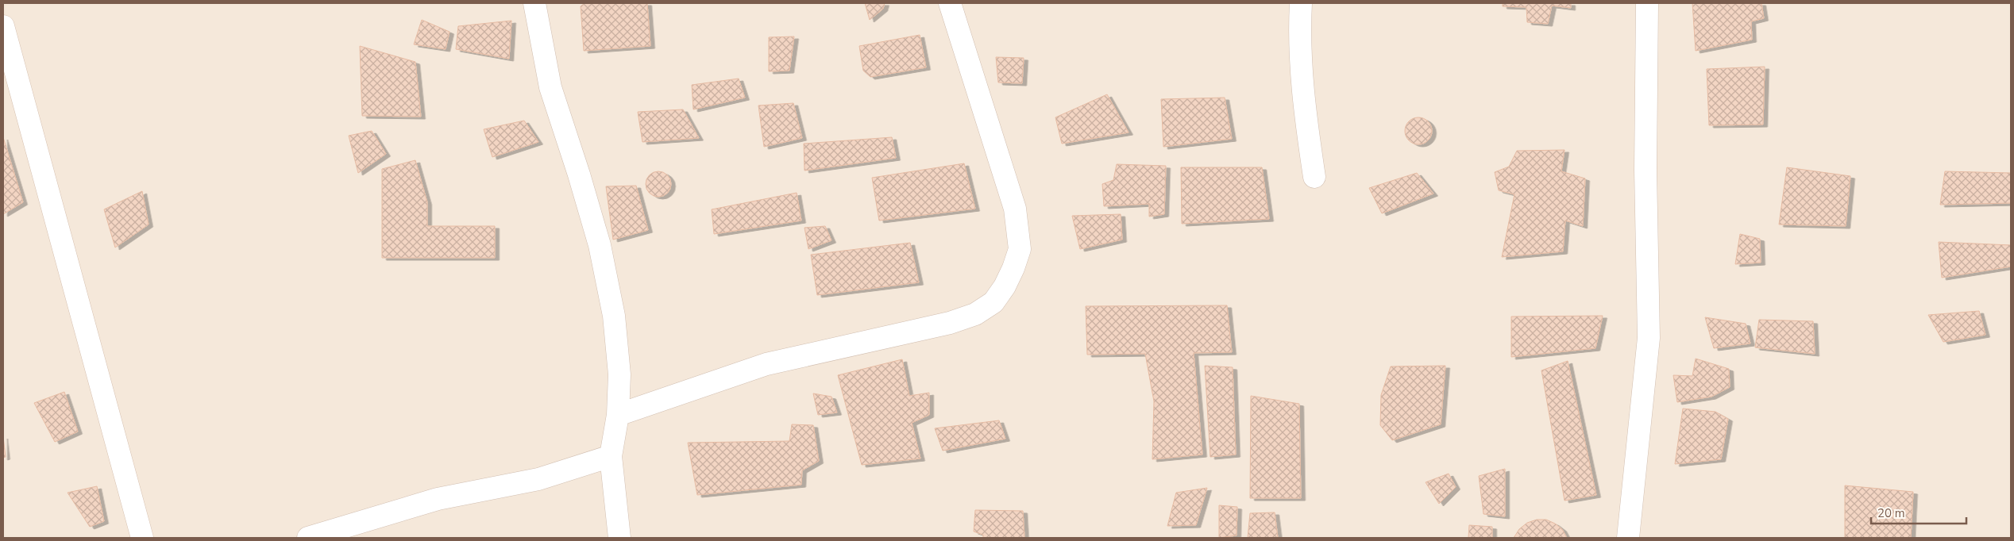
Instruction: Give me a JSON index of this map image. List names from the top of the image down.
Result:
{
  "scale_bar": "20 m"
}
